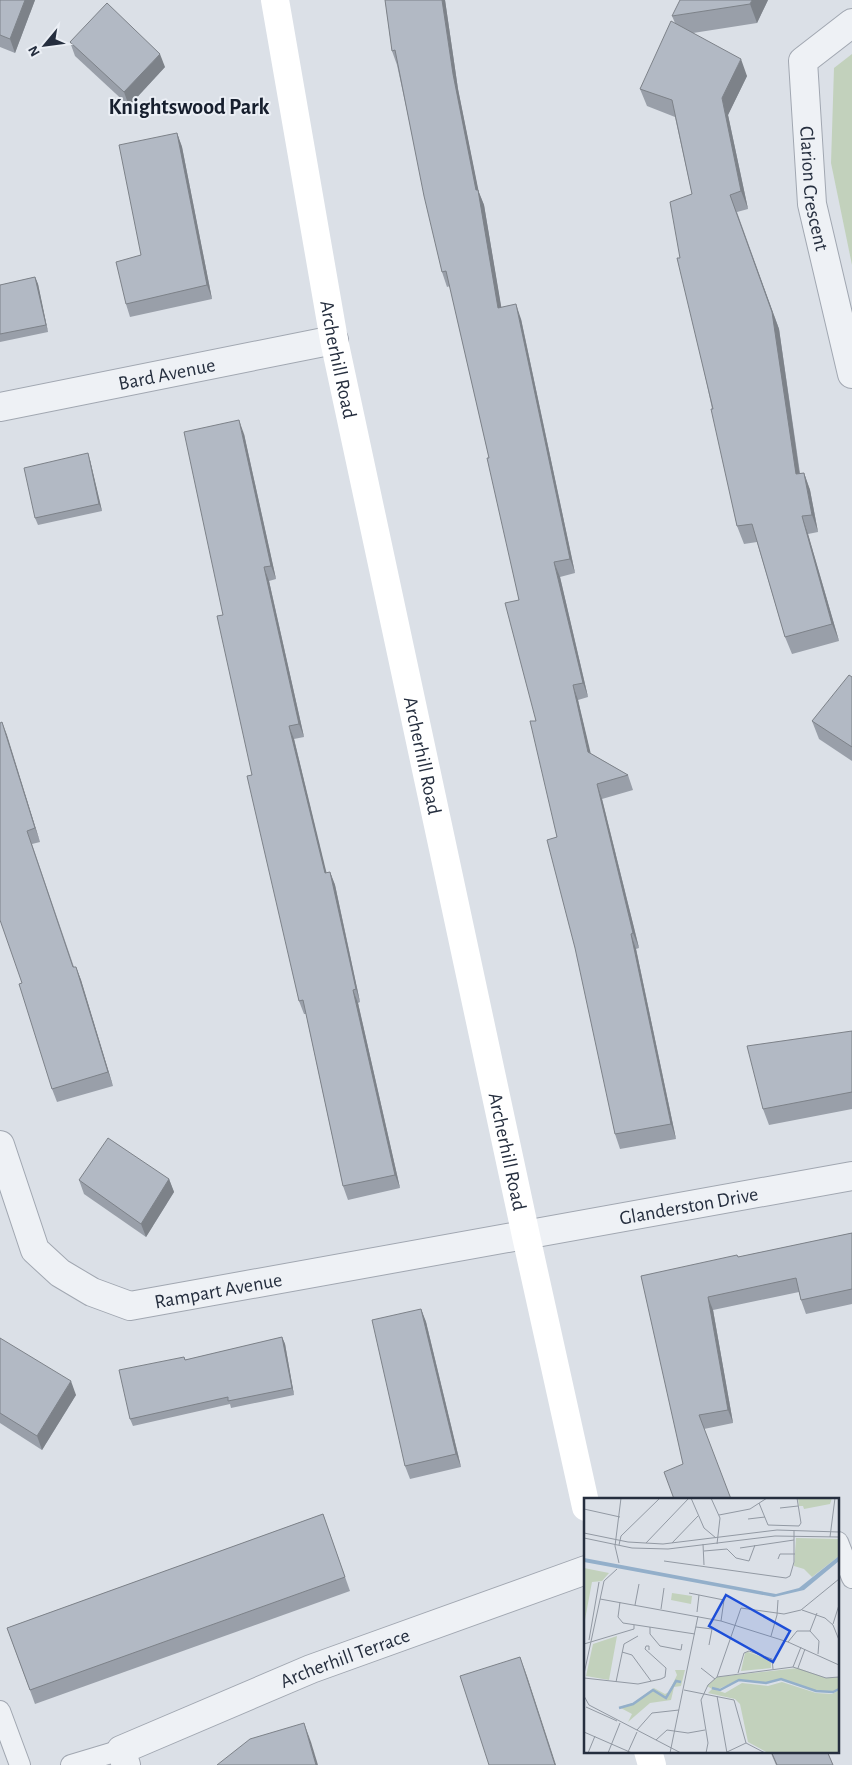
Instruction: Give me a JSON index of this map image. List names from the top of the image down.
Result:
{
  "streets": {
    "street": [
      "Clarion Crescent",
      "Archerhill Road",
      "Bard Avenue",
      "Glanderston Drive",
      "Rampart Avenue",
      "Archerhill Terrace"
    ]
  },
  "crossings": [
    ["Archerhill Road", "Bard Avenue"],
    ["Archerhill Road", "Glanderston Drive"],
    ["Archerhill Road", "Rampart Avenue"],
    ["Glanderston Drive", "Rampart Avenue"]
  ],
  "districts": ["Knightswood Park"],
  "north": "bottom left"
}
